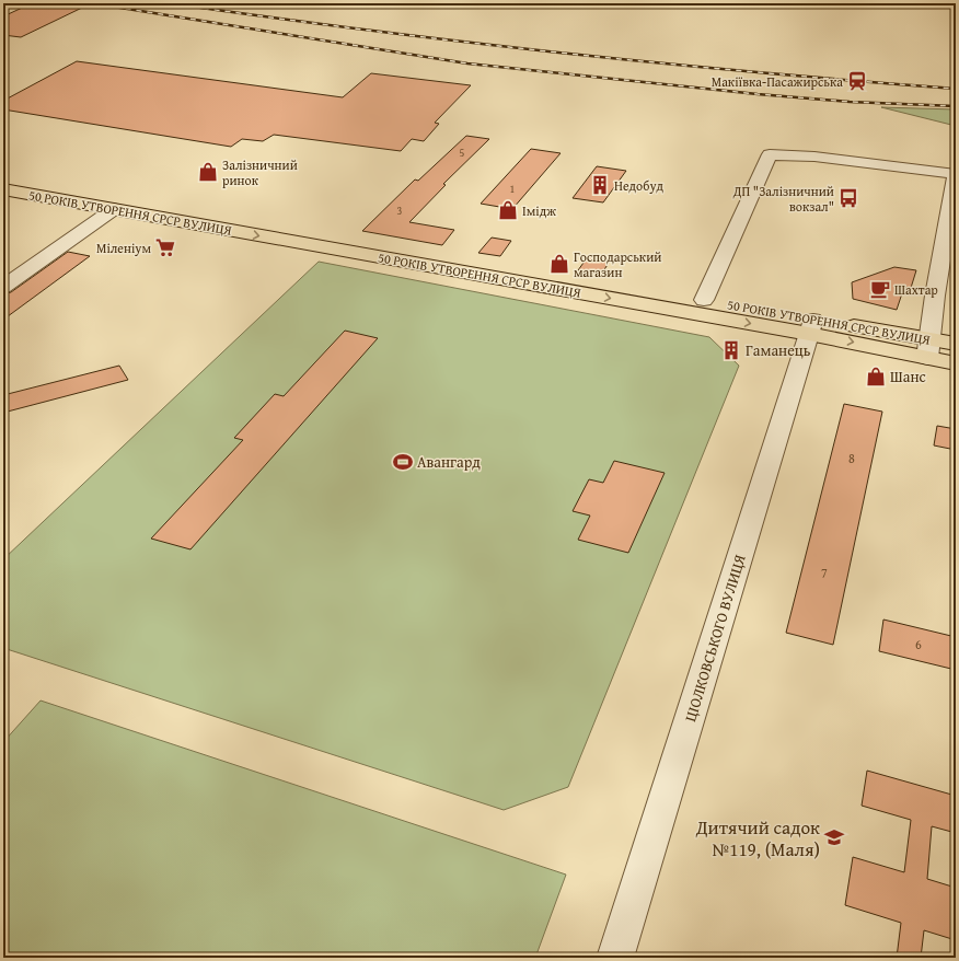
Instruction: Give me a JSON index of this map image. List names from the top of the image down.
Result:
{
  "streets": {
    "main road": ["50 РОКІВ УТВОРЕННЯ СРСР ВУЛИЦЯ"],
    "street": ["ЦІОЛКОВСЬКОГО ВУЛИЦЯ"]
  },
  "crossings": [
    ["50 РОКІВ УТВОРЕННЯ СРСР ВУЛИЦЯ", "ЦІОЛКОВСЬКОГО ВУЛИЦЯ"]
  ],
  "places": {
    "station": ["Макіївка-Пасажирська"],
    "shop": [
      "Залізничний ринок",
      "Імідж",
      "Господарський магазин",
      "Шанс"
    ],
    "building": ["Недобуд", "Гаманець"],
    "bus stop": ["ДП \"Залізничний вокзал\""],
    "supermarket": ["Міленіум"],
    "cafe": ["Шахтар"],
    "sports": ["Авангард"],
    "school or university": ["Дитячий садок №119, (Маля)"]
  },
  "house_numbers": [
    "5",
    "1",
    "3",
    "8",
    "7",
    "6"
  ]
}
